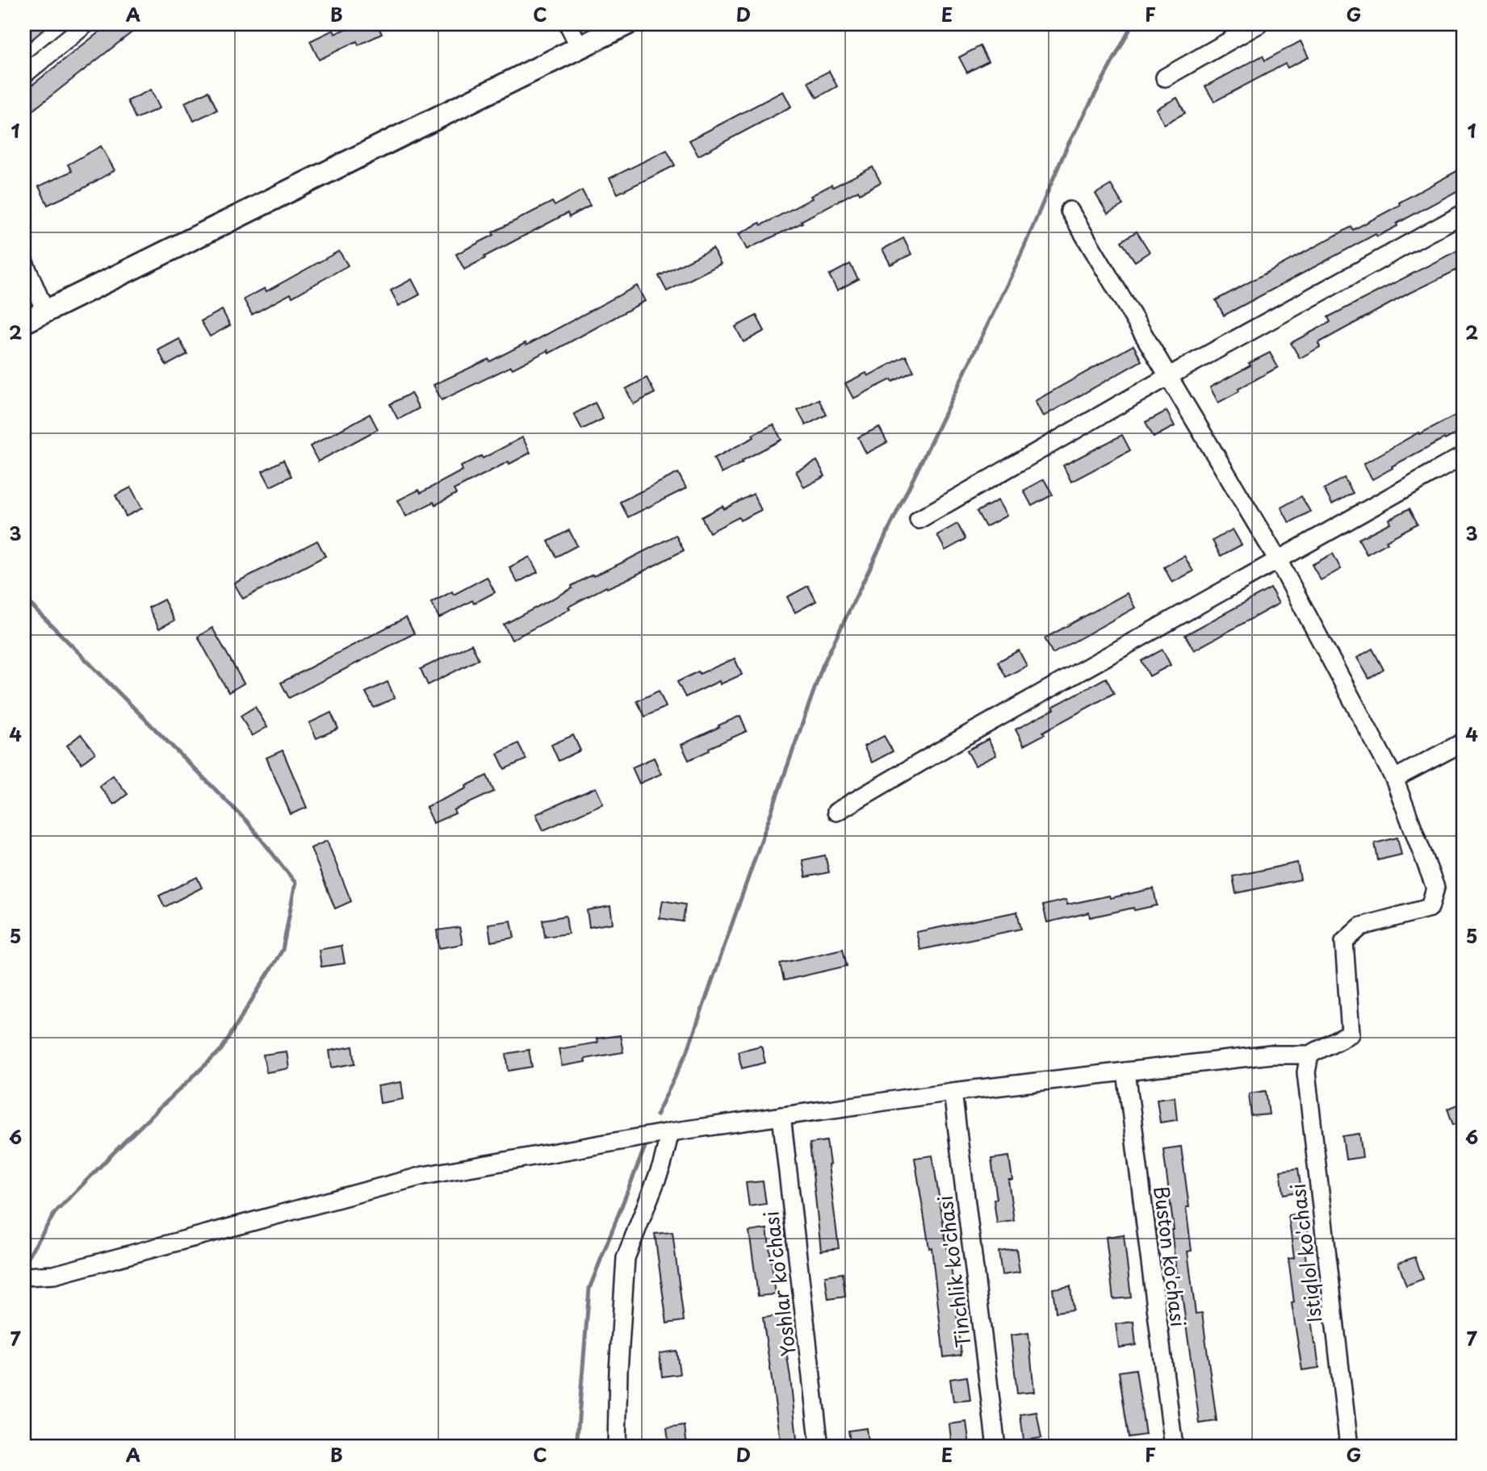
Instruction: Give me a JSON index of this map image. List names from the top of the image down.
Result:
{
  "streets": {
    "street": [
      "Istiqlol ko'chasi",
      "Buston ko'chasi",
      "Tinchlik ko'chasi",
      "Yoshlar ko'chasi"
    ]
  },
  "grid": {
    "columns": [
      "A",
      "B",
      "C",
      "D",
      "E",
      "F",
      "G"
    ],
    "rows": [
      "1",
      "2",
      "3",
      "4",
      "5",
      "6",
      "7"
    ]
  }
}
